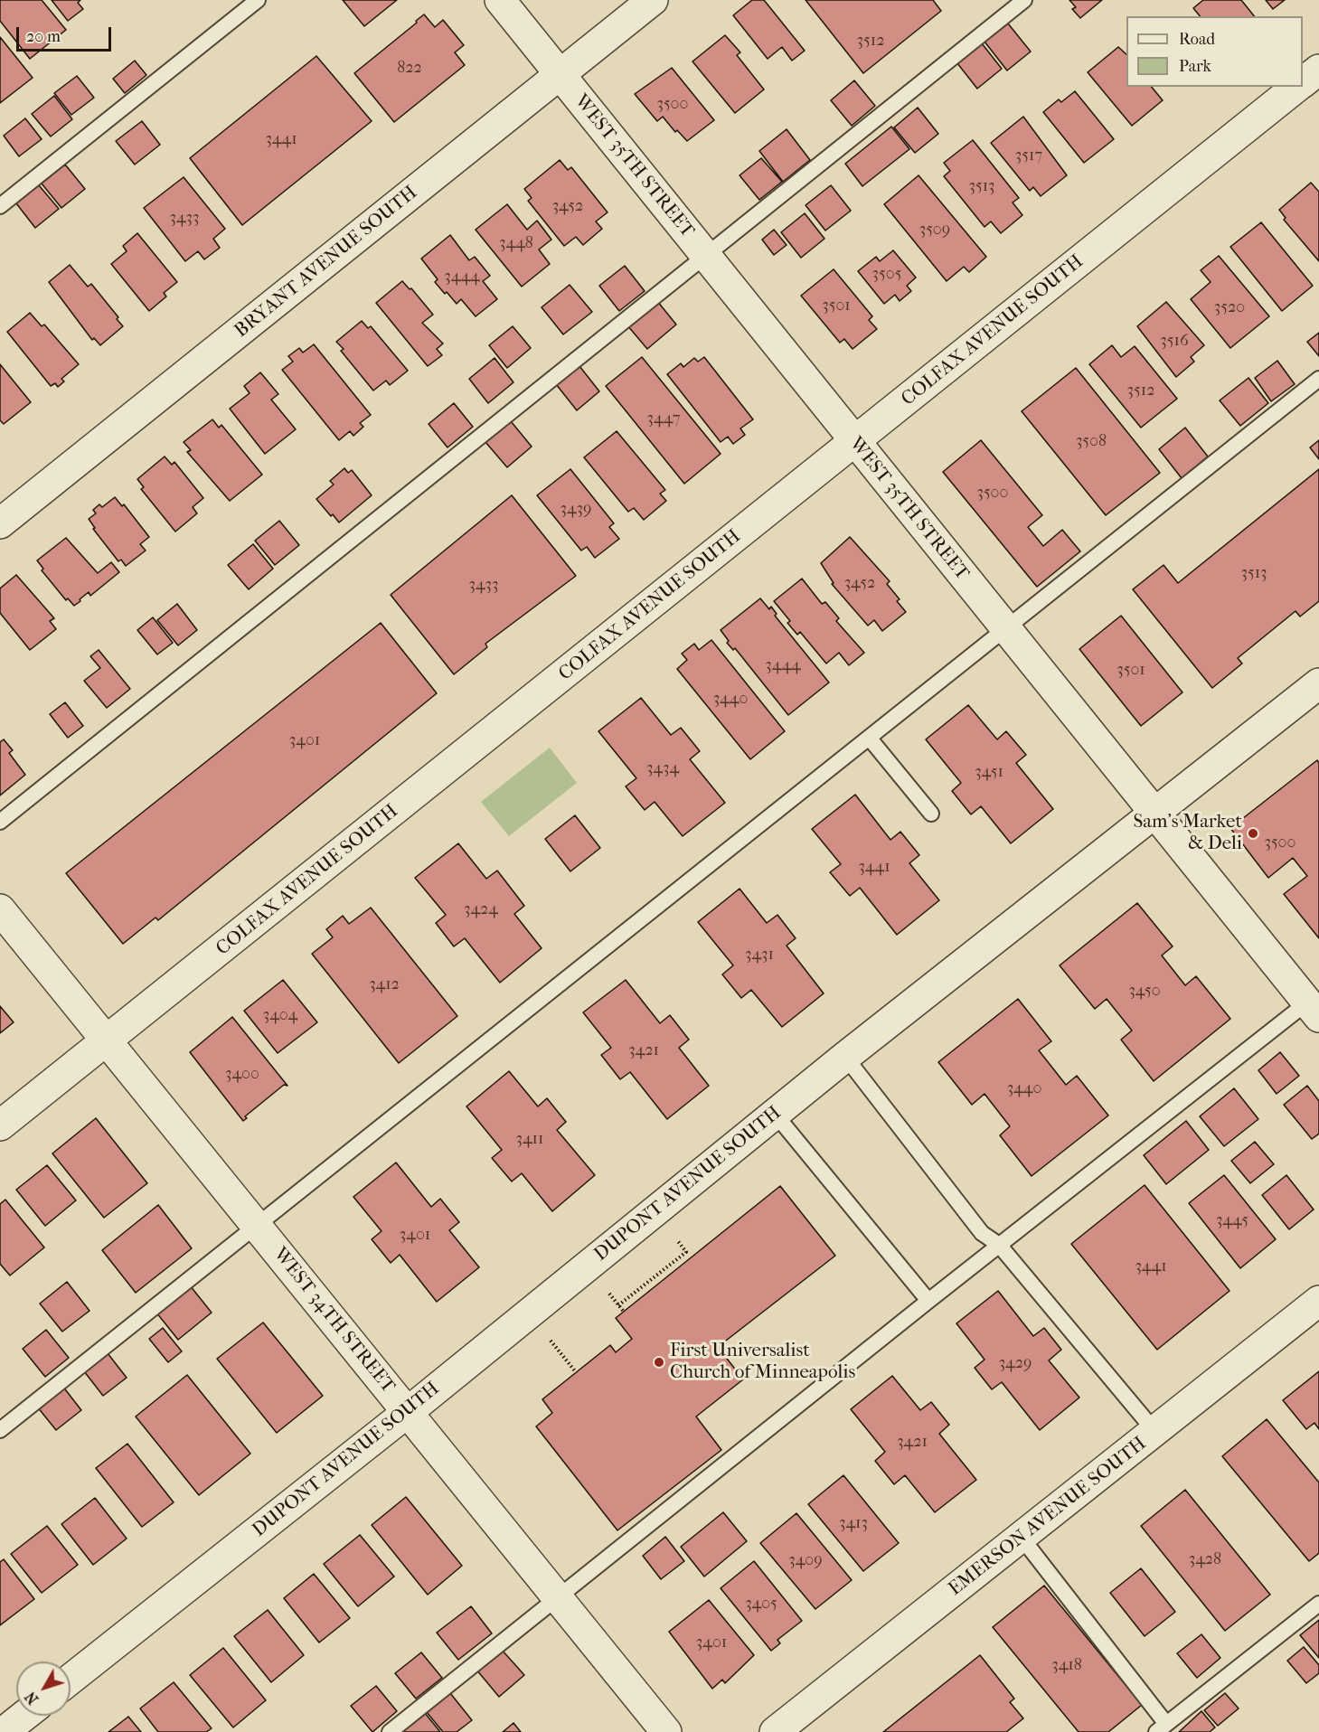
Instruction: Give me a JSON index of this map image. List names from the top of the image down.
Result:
{
  "streets": {
    "street": [
      "WEST 35TH STREET",
      "BRYANT AVENUE SOUTH",
      "COLFAX AVENUE SOUTH",
      "DUPONT AVENUE SOUTH",
      "WEST 34TH STREET",
      "EMERSON AVENUE SOUTH"
    ]
  },
  "crossings": [
    ["WEST 35TH STREET", "BRYANT AVENUE SOUTH"],
    ["WEST 35TH STREET", "COLFAX AVENUE SOUTH"],
    ["WEST 35TH STREET", "DUPONT AVENUE SOUTH"],
    ["COLFAX AVENUE SOUTH", "WEST 34TH STREET"],
    ["DUPONT AVENUE SOUTH", "WEST 34TH STREET"]
  ],
  "places": ["Sam’s Market & Deli", "First Universalist Church of Minneapolis"],
  "house_numbers": [
    "3512",
    "822",
    "3500",
    "3441",
    "3517",
    "3513",
    "3452",
    "3433",
    "3509",
    "3448",
    "3505",
    "3444",
    "3501",
    "3520",
    "3516",
    "3512",
    "3447",
    "3508",
    "3500",
    "3439",
    "3513",
    "3452",
    "3433",
    "3444",
    "3501",
    "3440",
    "3401",
    "3434",
    "3451",
    "3500",
    "3441",
    "3424",
    "3431",
    "3412",
    "3450",
    "3404",
    "3421",
    "3400",
    "3440",
    "3411",
    "3445",
    "3401",
    "3441",
    "3429",
    "3421",
    "3413",
    "3428",
    "3409",
    "3405",
    "3401",
    "3418"
  ],
  "legend": ["Road", "Park"],
  "scale_bar": "20 m",
  "north": "bottom left"
}
